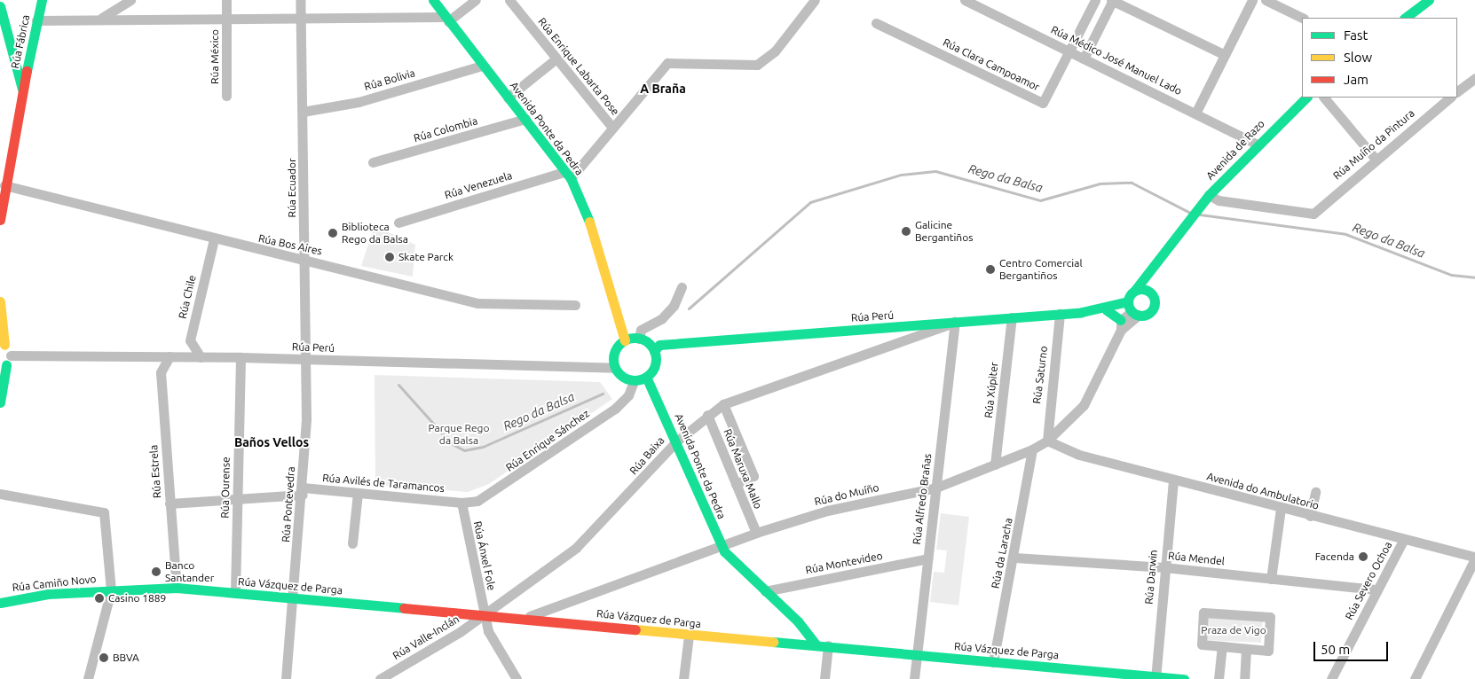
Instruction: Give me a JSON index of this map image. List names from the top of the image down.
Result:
{
  "streets": {
    "main road": [
      "Rúa Fábrica",
      "Avenida Ponte da Pedra",
      "Avenida de Razo",
      "Rúa Perú",
      "Rúa do Muíño",
      "Rúa Camiño Novo",
      "Rúa Vázquez de Parga"
    ],
    "street": [
      "Rúa México",
      "Rúa Médico José Manuel Lado",
      "Rúa Clara Campoamor",
      "Rúa Enrique Labarta Pose",
      "Rúa Bolivia",
      "Rúa Colombia",
      "Rúa Muíño da Pintura",
      "Rúa Venezuela",
      "Rúa Ecuador",
      "Rúa Bos Aires",
      "Rúa Chile",
      "Rúa Saturno",
      "Rúa Xúpiter",
      "Rúa Enrique Sánchez",
      "Rúa Baixa",
      "Rúa Maruxa Mallo",
      "Rúa Estrela",
      "Rúa Avilés de Taramancos",
      "Rúa Ourense",
      "Avenida do Ambulatorio",
      "Rúa Alfredo Brañas",
      "Rúa Pontevedra",
      "Rúa da Laracha",
      "Rúa Ánxel Fole",
      "Rúa Mendel",
      "Rúa Montevideo",
      "Rúa Darwin",
      "Rúa Severo Ochoa",
      "Rúa Valle-Inclán"
    ]
  },
  "crossings": [
    ["Rúa Fábrica", "Rúa Bos Aires"],
    ["Rúa Médico José Manuel Lado", "Rúa Clara Campoamor"],
    ["Rúa Médico José Manuel Lado", "Avenida de Razo"],
    ["Rúa Bolivia", "Avenida Ponte da Pedra"],
    ["Rúa Bolivia", "Rúa Ecuador"],
    ["Avenida Ponte da Pedra", "Rúa Colombia"],
    ["Avenida Ponte da Pedra", "Rúa Venezuela"],
    ["Avenida Ponte da Pedra", "Rúa Perú"],
    ["Avenida Ponte da Pedra", "Rúa Enrique Sánchez"],
    ["Avenida Ponte da Pedra", "Rúa Baixa"],
    ["Avenida Ponte da Pedra", "Rúa do Muíño"],
    ["Rúa Muíño da Pintura", "Avenida de Razo"],
    ["Avenida de Razo", "Rúa do Muíño"],
    ["Rúa Ecuador", "Rúa Bos Aires"],
    ["Rúa Ecuador", "Rúa Perú"],
    ["Rúa Ecuador", "Rúa Pontevedra"],
    ["Rúa Bos Aires", "Rúa Chile"],
    ["Rúa Chile", "Rúa Perú"],
    ["Rúa Perú", "Rúa Saturno"],
    ["Rúa Perú", "Rúa Xúpiter"],
    ["Rúa Perú", "Rúa Enrique Sánchez"],
    ["Rúa Perú", "Rúa Baixa"],
    ["Rúa Perú", "Rúa Estrela"],
    ["Rúa Perú", "Rúa Ourense"],
    ["Rúa Perú", "Rúa do Muíño"],
    ["Rúa Perú", "Rúa Alfredo Brañas"],
    ["Rúa Perú", "Rúa Pontevedra"],
    ["Rúa Saturno", "Avenida do Ambulatorio"],
    ["Rúa Saturno", "Rúa do Muíño"],
    ["Rúa Xúpiter", "Rúa do Muíño"],
    ["Rúa Enrique Sánchez", "Rúa Avilés de Taramancos"],
    ["Rúa Enrique Sánchez", "Rúa Ánxel Fole"],
    ["Rúa Baixa", "Rúa Maruxa Mallo"],
    ["Rúa Baixa", "Rúa Alfredo Brañas"],
    ["Rúa Baixa", "Rúa Ánxel Fole"],
    ["Rúa Baixa", "Rúa Vázquez de Parga"],
    ["Rúa Baixa", "Rúa Valle-Inclán"],
    ["Rúa Maruxa Mallo", "Rúa do Muíño"],
    ["Rúa Estrela", "Rúa Avilés de Taramancos"],
    ["Rúa Estrela", "Rúa Vázquez de Parga"],
    ["Rúa Avilés de Taramancos", "Rúa Ourense"],
    ["Rúa Avilés de Taramancos", "Rúa Pontevedra"],
    ["Rúa Avilés de Taramancos", "Rúa Ánxel Fole"],
    ["Rúa Ourense", "Rúa Vázquez de Parga"],
    ["Avenida do Ambulatorio", "Rúa do Muíño"],
    ["Avenida do Ambulatorio", "Rúa Darwin"],
    ["Avenida do Ambulatorio", "Rúa Severo Ochoa"],
    ["Rúa do Muíño", "Rúa Alfredo Brañas"],
    ["Rúa do Muíño", "Rúa da Laracha"],
    ["Rúa do Muíño", "Rúa Vázquez de Parga"],
    ["Rúa Alfredo Brañas", "Rúa Montevideo"],
    ["Rúa Alfredo Brañas", "Rúa Vázquez de Parga"],
    ["Rúa Pontevedra", "Rúa Vázquez de Parga"],
    ["Rúa da Laracha", "Rúa Mendel"],
    ["Rúa da Laracha", "Rúa Vázquez de Parga"],
    ["Rúa Ánxel Fole", "Rúa Vázquez de Parga"],
    ["Rúa Ánxel Fole", "Rúa Valle-Inclán"],
    ["Rúa Mendel", "Rúa Darwin"],
    ["Rúa Mendel", "Rúa Severo Ochoa"],
    ["Rúa Darwin", "Rúa Vázquez de Parga"],
    ["Rúa Camiño Novo", "Rúa Vázquez de Parga"],
    ["Rúa Vázquez de Parga", "Rúa Valle-Inclán"]
  ],
  "districts": ["A Braña", "Baños Vellos"],
  "water": ["Rego da Balsa"],
  "parks": ["Parque Rego da Balsa", "Praza de Vigo"],
  "places": [
    "Galicine Bergantiños",
    "Biblioteca Rego da Balsa",
    "Skate Parck",
    "Centro Comercial Bergantiños",
    "Facenda",
    "Banco Santander",
    "Casino 1889",
    "BBVA"
  ],
  "legend": ["Fast", "Slow", "Jam"],
  "scale_bar": "50 m"
}
